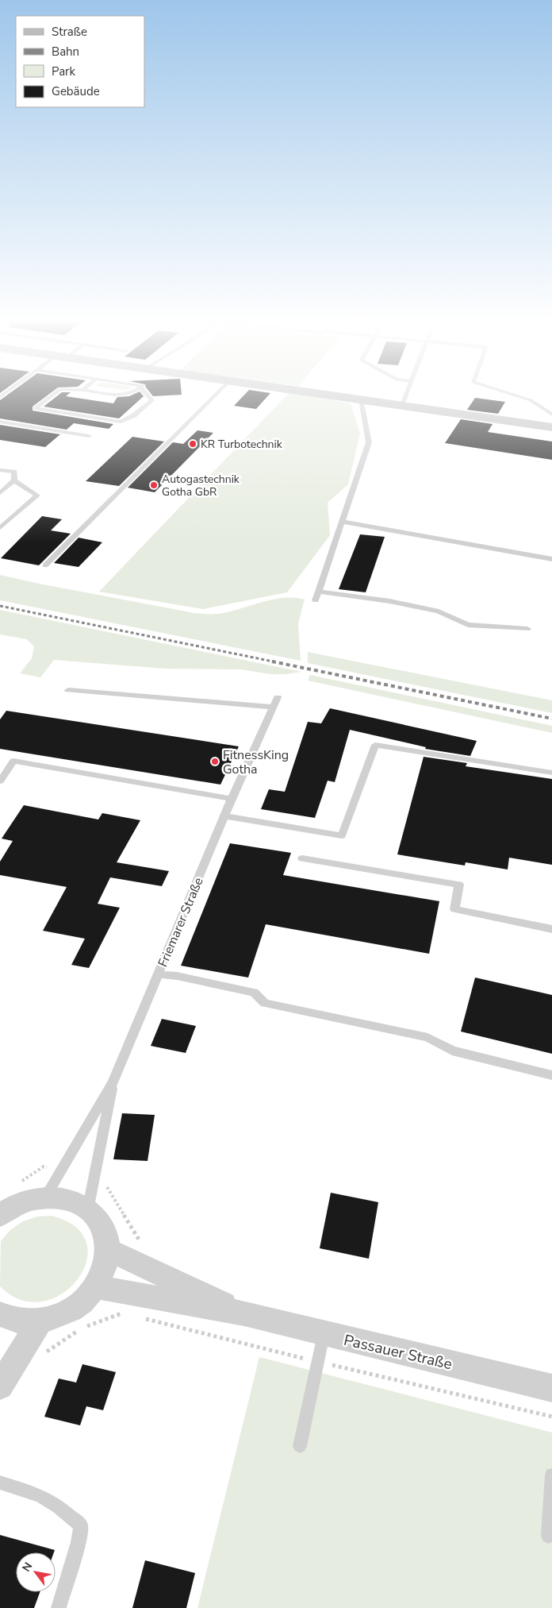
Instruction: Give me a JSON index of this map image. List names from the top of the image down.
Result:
{
  "streets": {
    "street": ["Passauer Straße"],
    "lane": ["Friemarer Straße"]
  },
  "places": ["KR Turbotechnik", "Autogastechnik Gotha GbR", "FitnessKing Gotha"],
  "legend": [
    "Straße",
    "Bahn",
    "Park",
    "Gebäude"
  ],
  "north": "top left"
}
